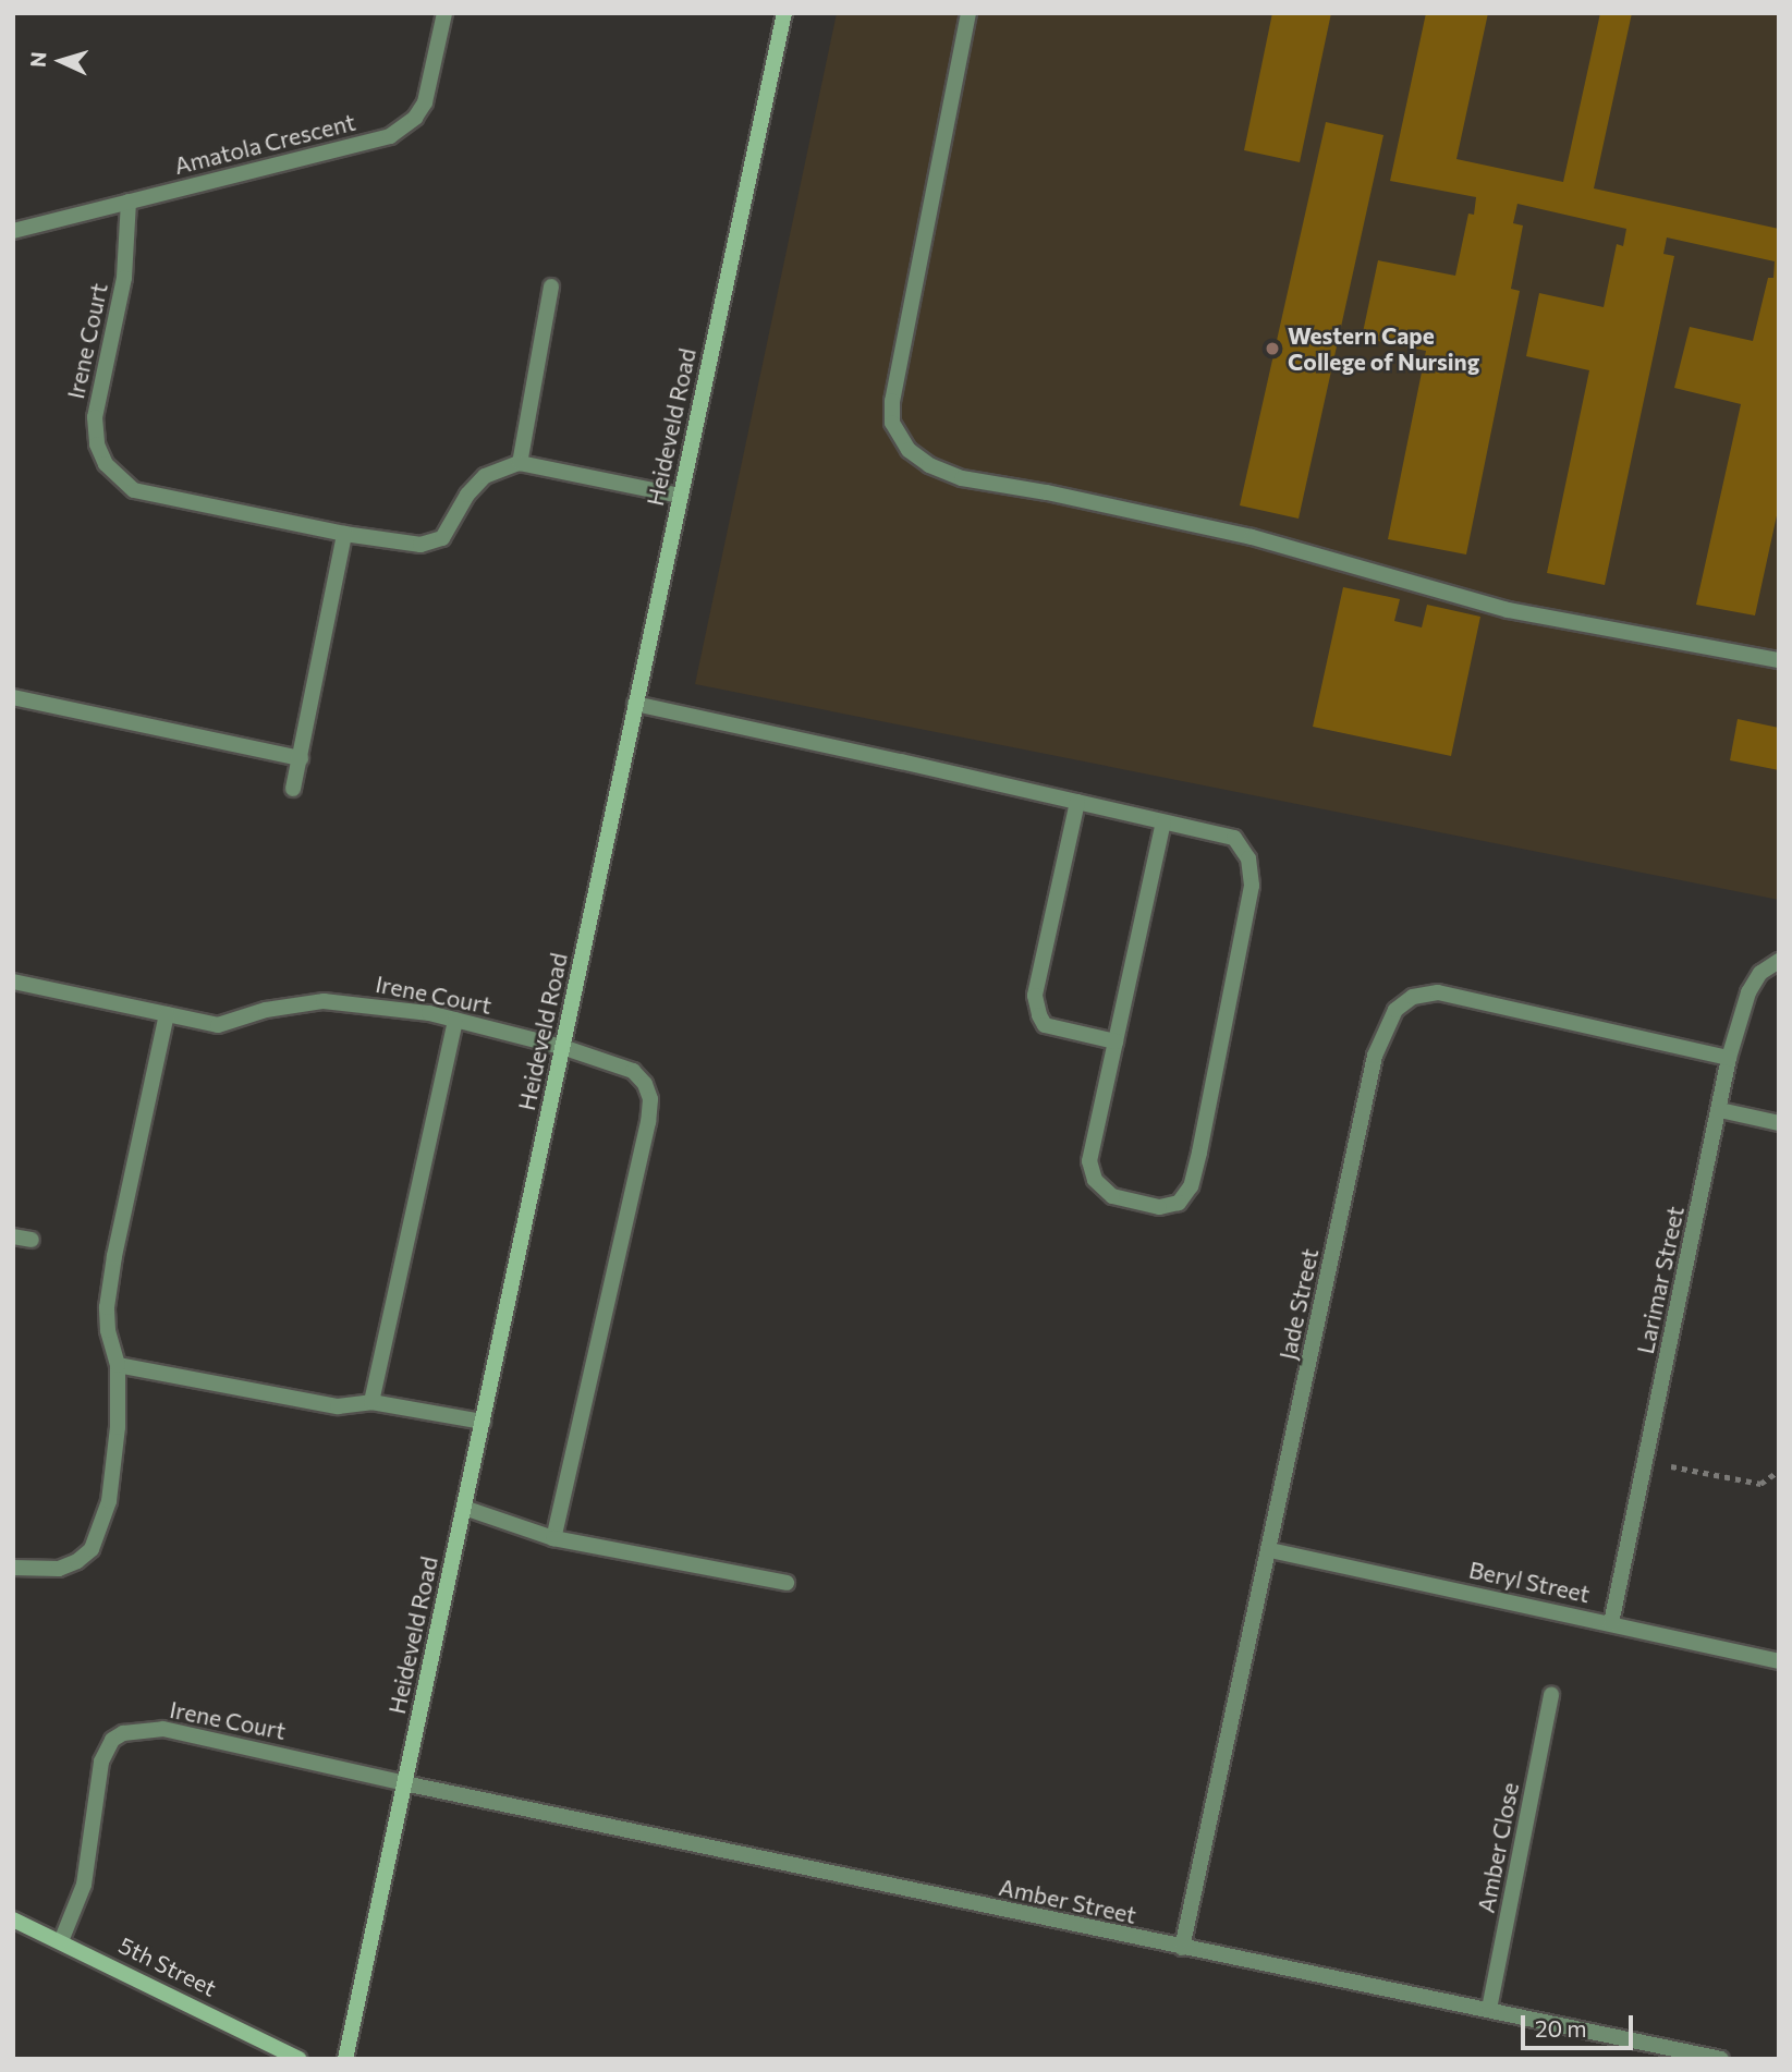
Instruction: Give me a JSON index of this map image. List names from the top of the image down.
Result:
{
  "streets": {
    "street": [
      "Amatola Crescent",
      "Irene Court",
      "Heideveld Road",
      "Larimar Street",
      "Jade Street",
      "Beryl Street",
      "Amber Close",
      "Amber Street",
      "5th Street"
    ]
  },
  "crossings": [
    ["Amatola Crescent", "Irene Court"],
    ["Irene Court", "Heideveld Road"],
    ["Irene Court", "Amber Street"],
    ["Irene Court", "5th Street"],
    ["Heideveld Road", "Amber Street"],
    ["Larimar Street", "Jade Street"],
    ["Larimar Street", "Beryl Street"],
    ["Jade Street", "Beryl Street"],
    ["Jade Street", "Amber Street"],
    ["Amber Close", "Amber Street"]
  ],
  "places": ["Western Cape College of Nursing"],
  "scale_bar": "20 m",
  "north": "left"
}
